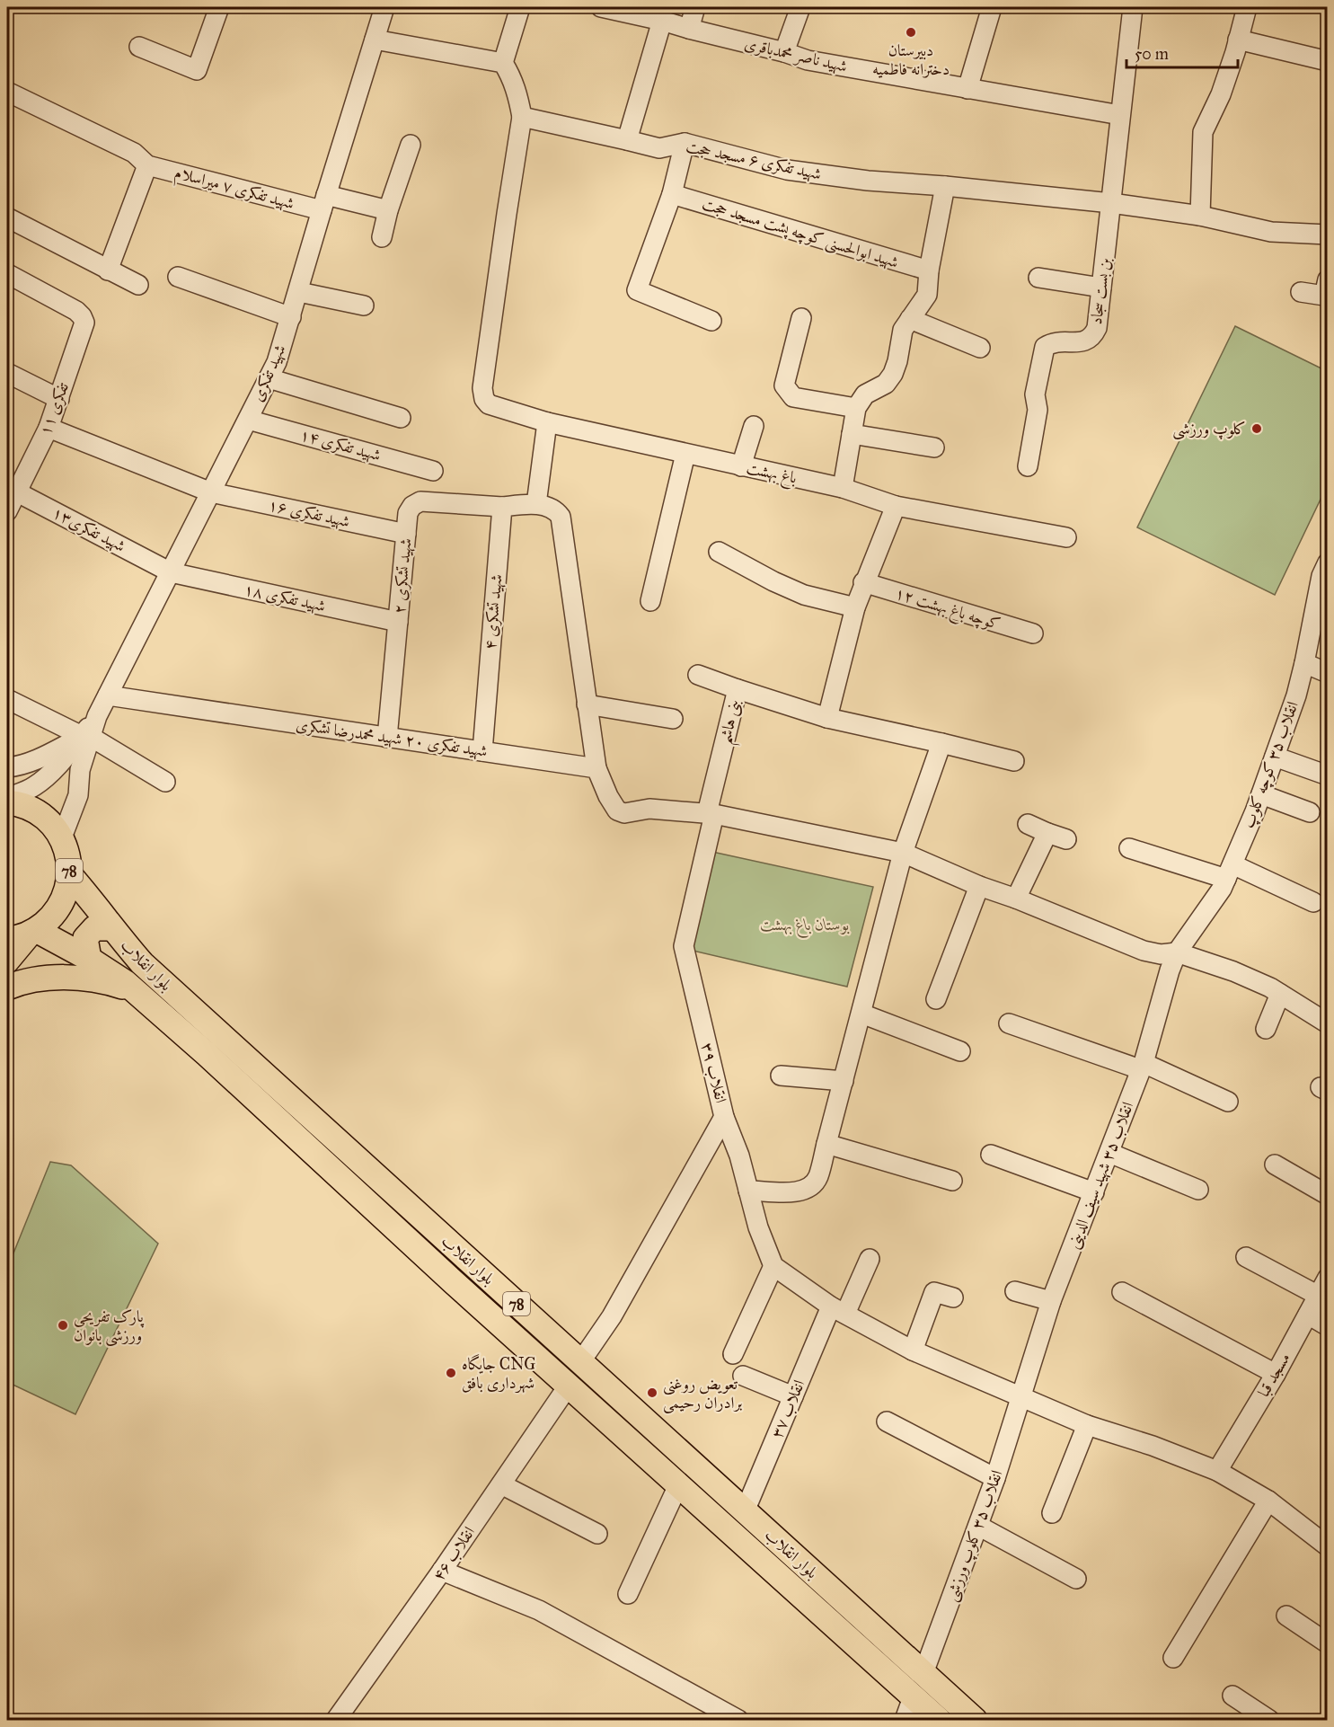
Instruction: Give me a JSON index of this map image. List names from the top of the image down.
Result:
{
  "streets": {
    "main road": ["78", "بلوار انقلاب"],
    "street": [
      "شهید ناصر محمدباقری",
      "شهید تفکری ۶ مسجد حجت",
      "شهید تفکری ۷ میراسلام",
      "شهید ابوالحسنی کوچه پشت مسجد حجت",
      "بن بست سجاد",
      "شهید تفکری",
      "تفکری ۱۱",
      "شهید تفکری ۱۴",
      "باغ بهشت",
      "شهید تفکری ۱۶",
      "شهید تفکری۱۳",
      "شهید تشکری ۲",
      "شهید تفکری ۱۸",
      "کوچه باغ بهشت ۱۲",
      "شهید تشکری ۴",
      "بنی هاشم",
      "شهید تفکری ۲۰ شهید محمدرضا تشکری",
      "انقلاب ۳۵ کوچه کلوپ",
      "انقلاب ۳۹",
      "انقلاب ۳۵ شهید سیف الدینی",
      "مسجد قبا",
      "انقلاب ۳۷",
      "انقلاب ۳۵ کلوپ ورزشی",
      "انقلاب ۴۶"
    ]
  },
  "crossings": [
    ["شهید ناصر محمدباقری", "بن بست سجاد"],
    ["شهید تفکری ۶ مسجد حجت", "بن بست سجاد"],
    ["شهید تفکری ۶ مسجد حجت", "باغ بهشت"],
    ["شهید تفکری ۷ میراسلام", "شهید تفکری"],
    ["شهید تفکری", "شهید تفکری ۱۴"],
    ["شهید تفکری", "شهید تفکری ۱۶"],
    ["شهید تفکری", "شهید تفکری۱۳"],
    ["شهید تفکری", "شهید تفکری ۱۸"],
    ["شهید تفکری", "شهید تفکری ۲۰ شهید محمدرضا تشکری"],
    ["شهید تفکری", "78"],
    ["تفکری ۱۱", "شهید تفکری ۱۶"],
    ["تفکری ۱۱", "شهید تفکری۱۳"],
    ["شهید تفکری ۱۶", "شهید تشکری ۲"],
    ["شهید تفکری۱۳", "شهید تفکری ۱۸"],
    ["شهید تشکری ۲", "شهید تفکری ۱۸"],
    ["شهید تشکری ۲", "شهید تشکری ۴"],
    ["شهید تشکری ۲", "شهید تفکری ۲۰ شهید محمدرضا تشکری"],
    ["شهید تشکری ۴", "شهید تفکری ۲۰ شهید محمدرضا تشکری"],
    ["بنی هاشم", "انقلاب ۳۹"],
    ["انقلاب ۳۵ کوچه کلوپ", "انقلاب ۳۵ شهید سیف الدینی"],
    ["78", "بلوار انقلاب"],
    ["بلوار انقلاب", "انقلاب ۳۹"],
    ["بلوار انقلاب", "انقلاب ۳۷"],
    ["بلوار انقلاب", "انقلاب ۳۵ کلوپ ورزشی"],
    ["بلوار انقلاب", "انقلاب ۴۶"],
    ["انقلاب ۳۵ شهید سیف الدینی", "انقلاب ۳۵ کلوپ ورزشی"]
  ],
  "parks": ["بوستان باغ بهشت"],
  "places": [
    "دبیرستان دخترانه فاطمیه",
    "کلوپ ورزشی",
    "پارک تفریحی ورزشی بانوان",
    "جایگاه CNG شهرداری بافق",
    "تعویض روغنی برادران رحیمی"
  ],
  "scale_bar": "50 m"
}
